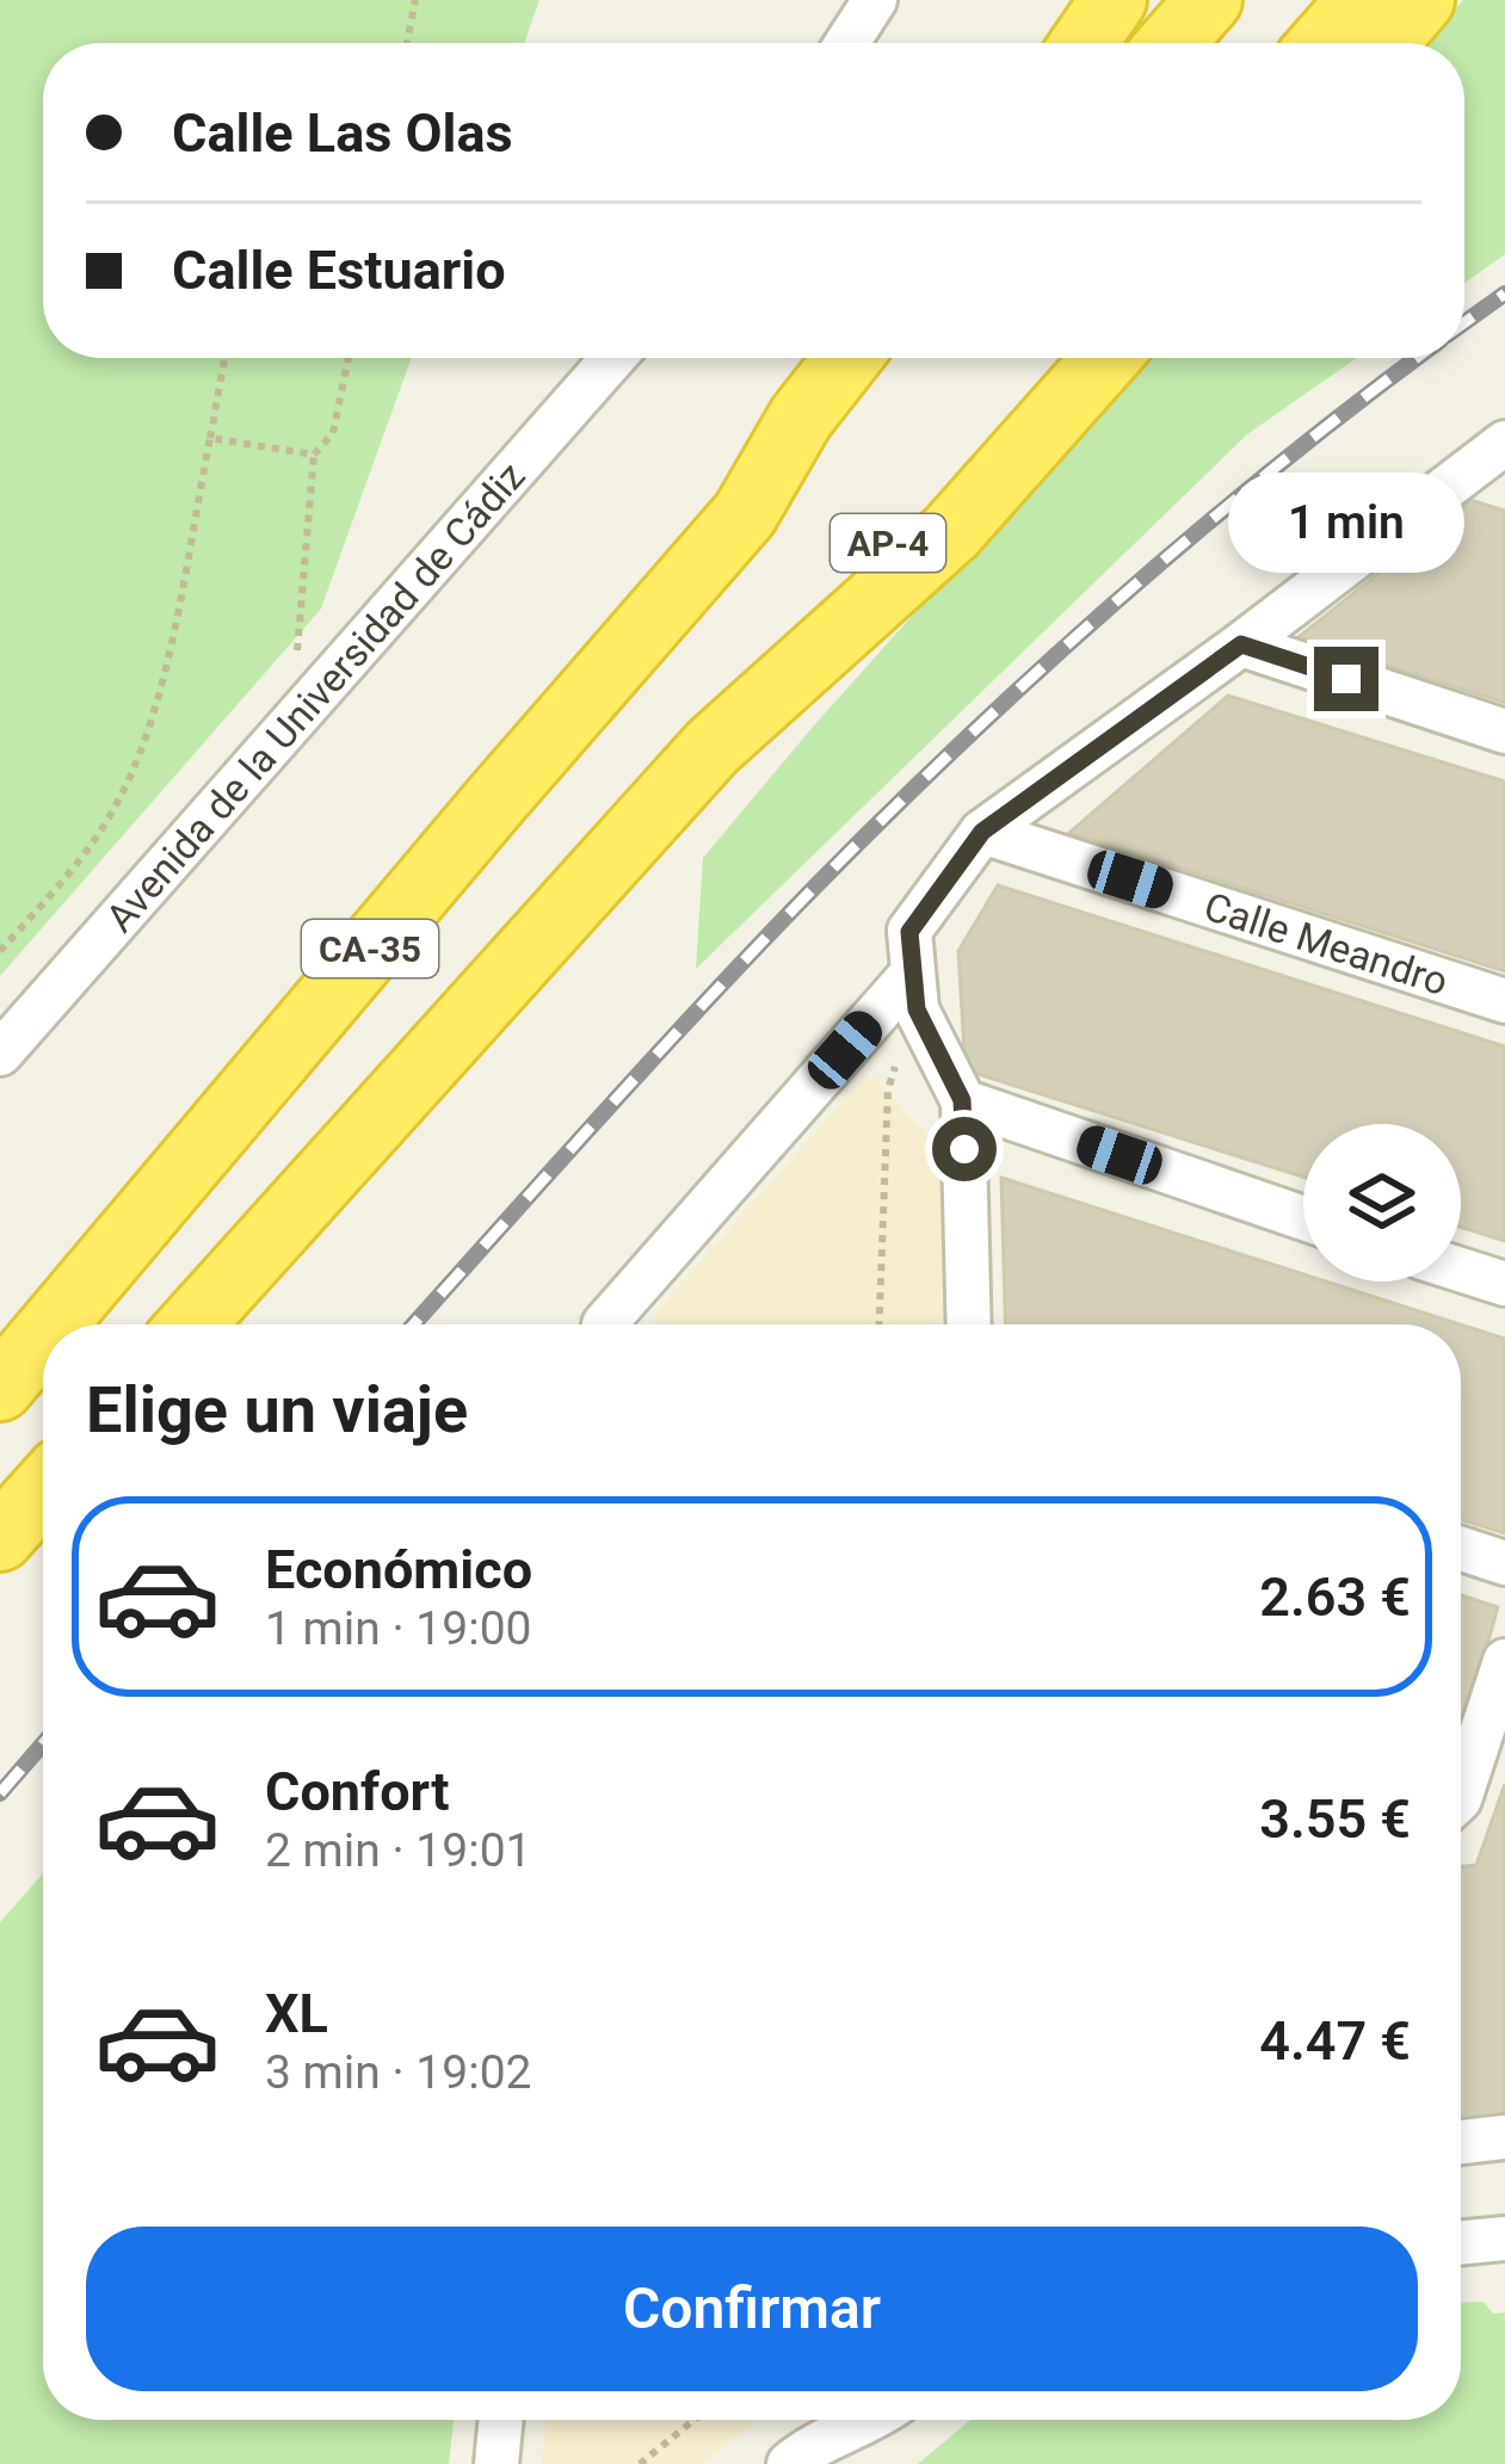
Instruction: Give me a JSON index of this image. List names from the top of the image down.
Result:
{
  "streets": {
    "highway": ["AP-4", "CA-35"],
    "street": ["Avenida de la Universidad de Cádiz", "Calle Meandro"]
  },
  "crossings": [
    ["AP-4", "CA-35"]
  ],
  "page": {
    "banner": ["Calle Las Olas", "Calle Estuario"],
    "bubble": "1 min",
    "heading": "Elige un viaje",
    "list": [
      {
        "name": "Económico",
        "note": "1 min · 19:00",
        "value": "2.63 €"
      },
      {
        "name": "Confort",
        "note": "2 min · 19:01",
        "value": "3.55 €"
      },
      {
        "name": "XL",
        "note": "3 min · 19:02",
        "value": "4.47 €"
      }
    ],
    "buttons": "Confirmar"
  }
}
